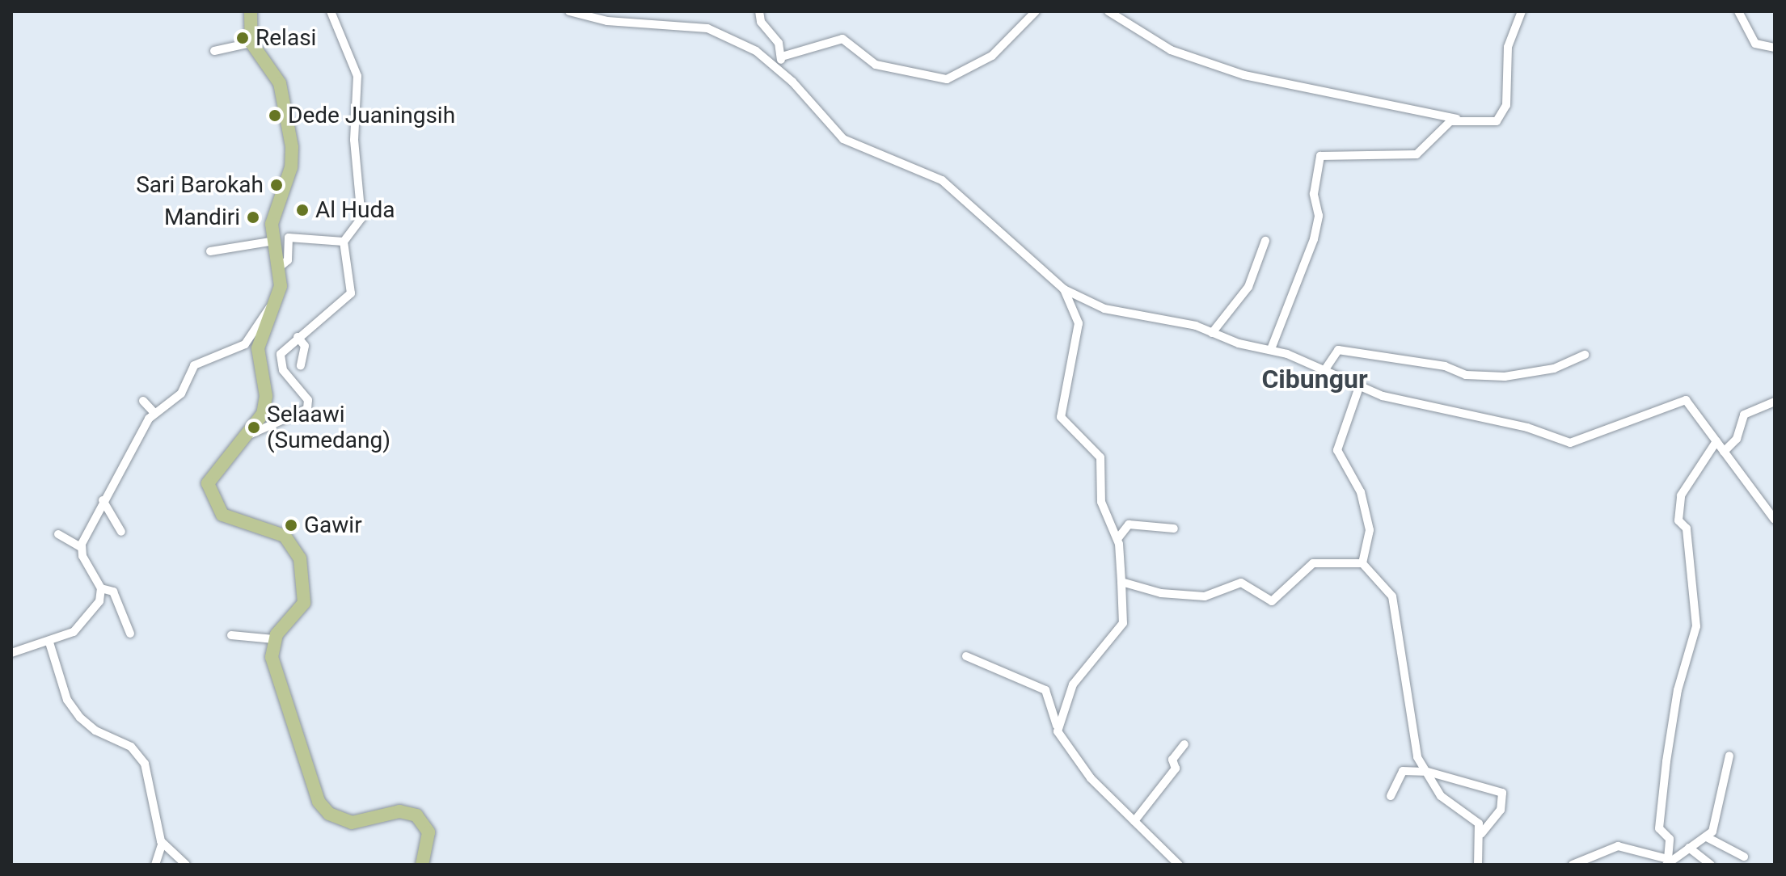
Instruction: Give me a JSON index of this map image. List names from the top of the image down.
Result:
{
  "districts": ["Cibungur"],
  "places": [
    "Relasi",
    "Dede Juaningsih",
    "Sari Barokah",
    "Al Huda",
    "Mandiri",
    "Selaawi (Sumedang)",
    "Gawir"
  ]
}
